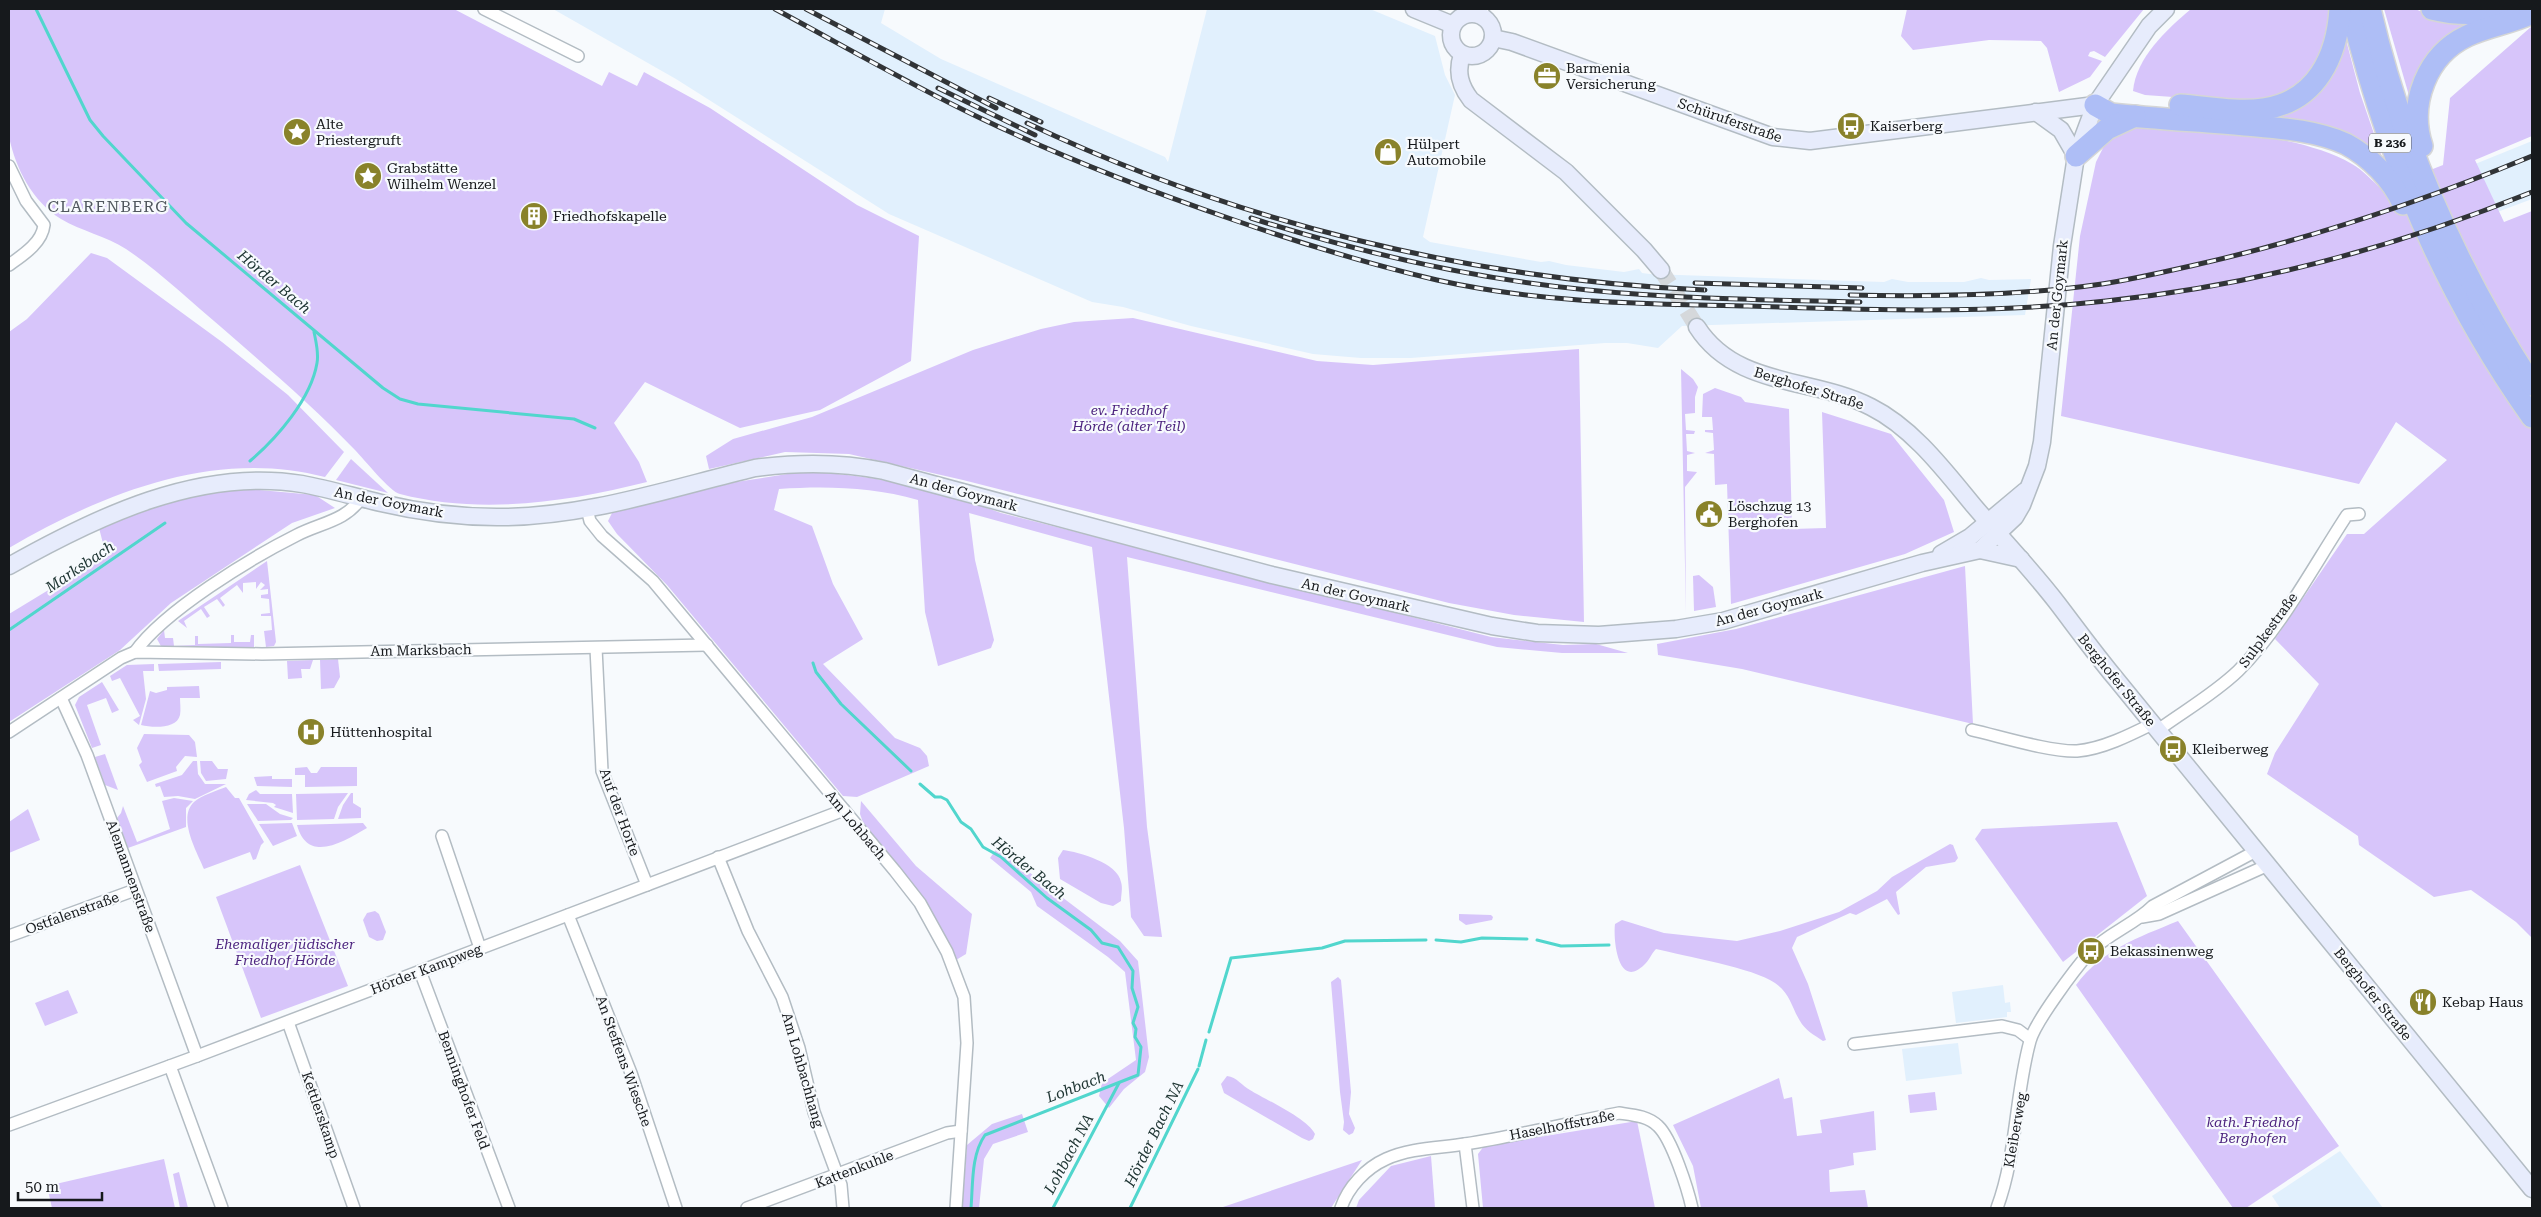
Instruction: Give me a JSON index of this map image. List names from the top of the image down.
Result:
{
  "streets": {
    "highway": ["B 236"],
    "main road": ["Schüruferstraße", "An der Goymark", "Berghofer Straße"],
    "street": [
      "Sulpkestraße",
      "Am Marksbach",
      "Auf der Horte",
      "Am Lohbach",
      "Alemannenstraße",
      "Ostfalenstraße",
      "Hörder Kampweg",
      "An Steffens Wiesche",
      "Am Lohbachhang",
      "Benninghofer Feld",
      "Kettlerskamp",
      "Haselhoffstraße",
      "Kleiberweg",
      "Kattenkuhle"
    ]
  },
  "crossings": [
    ["Schüruferstraße", "An der Goymark"],
    ["An der Goymark", "Berghofer Straße"],
    ["An der Goymark", "Am Marksbach"],
    ["An der Goymark", "Am Lohbach"],
    ["Berghofer Straße", "Sulpkestraße"],
    ["Berghofer Straße", "Kleiberweg"],
    ["Am Marksbach", "Auf der Horte"],
    ["Am Marksbach", "Am Lohbach"],
    ["Am Marksbach", "Alemannenstraße"],
    ["Auf der Horte", "Hörder Kampweg"],
    ["Am Lohbach", "Hörder Kampweg"],
    ["Am Lohbach", "Kattenkuhle"],
    ["Alemannenstraße", "Ostfalenstraße"],
    ["Alemannenstraße", "Hörder Kampweg"],
    ["Hörder Kampweg", "An Steffens Wiesche"],
    ["Hörder Kampweg", "Am Lohbachhang"],
    ["Hörder Kampweg", "Benninghofer Feld"],
    ["Hörder Kampweg", "Kettlerskamp"],
    ["Am Lohbachhang", "Kattenkuhle"]
  ],
  "districts": ["CLARENBERG"],
  "water": [
    "Hörder Bach",
    "Marksbach",
    "Lohbach",
    "Hörder Bach NA",
    "Lohbach NA"
  ],
  "parks": ["ev. Friedhof Hörde (alter Teil)", "Ehemaliger jüdischer Friedhof Hörde", "kath. Friedhof Berghofen"],
  "places": {
    "office": ["Barmenia Versicherung"],
    "bus stop": ["Kaiserberg", "Kleiberweg", "Bekassinenweg"],
    "place": ["Alte Priestergruft", "Grabstätte Wilhelm Wenzel"],
    "shop": ["Hülpert Automobile"],
    "building": ["Friedhofskapelle"],
    "public building": ["Löschzug 13 Berghofen"],
    "hospital": ["Hüttenhospital"],
    "restaurant": ["Kebap Haus"]
  },
  "scale_bar": "50 m"
}
